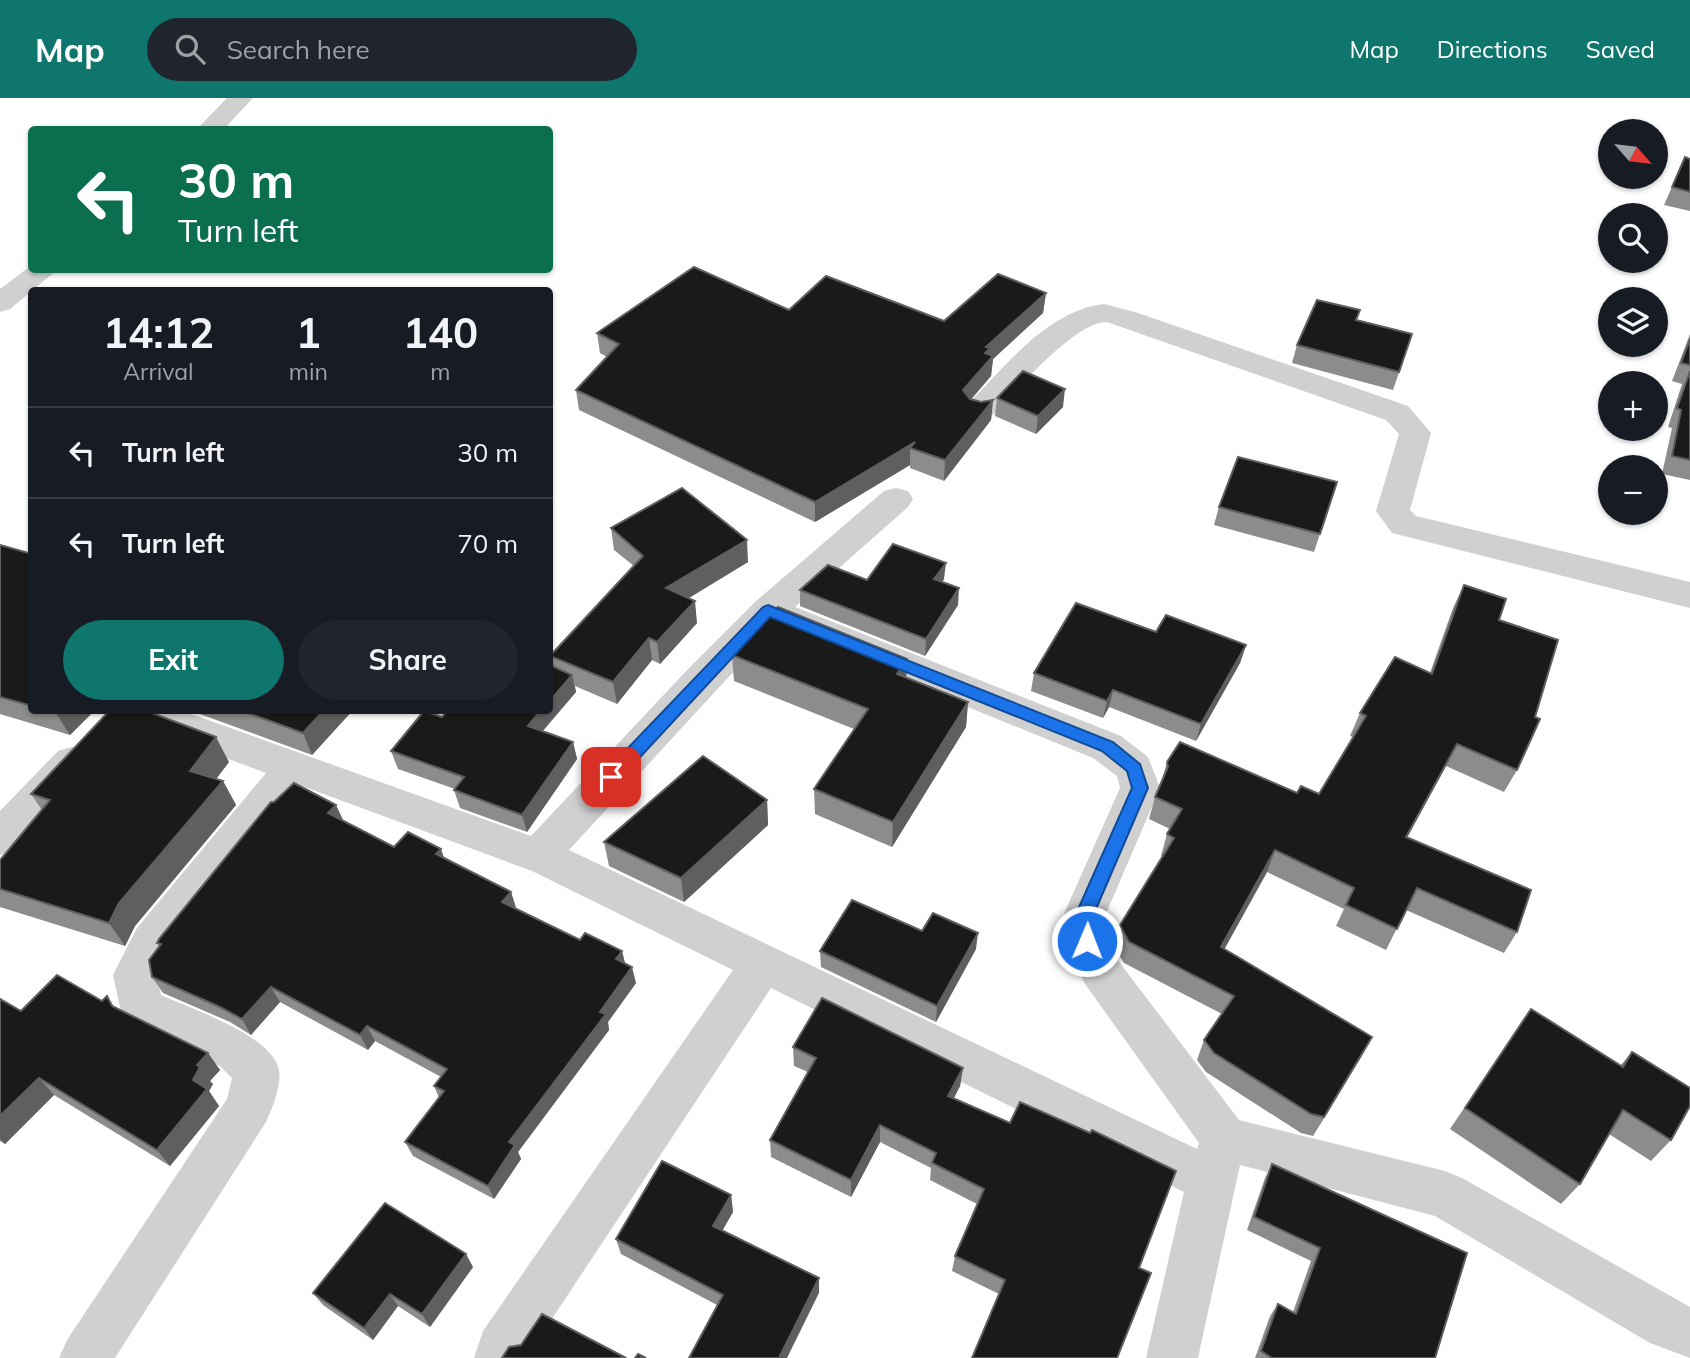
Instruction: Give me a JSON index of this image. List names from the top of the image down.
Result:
{
  "north": "bottom right",
  "page": {
    "header": "Map",
    "search": "Search here",
    "nav": ["Map", "Directions", "Saved"],
    "map_buttons": ["+", "−"],
    "turn": ["30 m", "Turn left"],
    "eta": [
      "14:12",
      "Arrival",
      "1",
      "min",
      "140",
      "m"
    ],
    "list": [
      {
        "name": "Turn left",
        "value": "30 m"
      },
      {
        "name": "Turn left",
        "value": "70 m"
      }
    ],
    "buttons": ["Exit", "Share"]
  }
}
